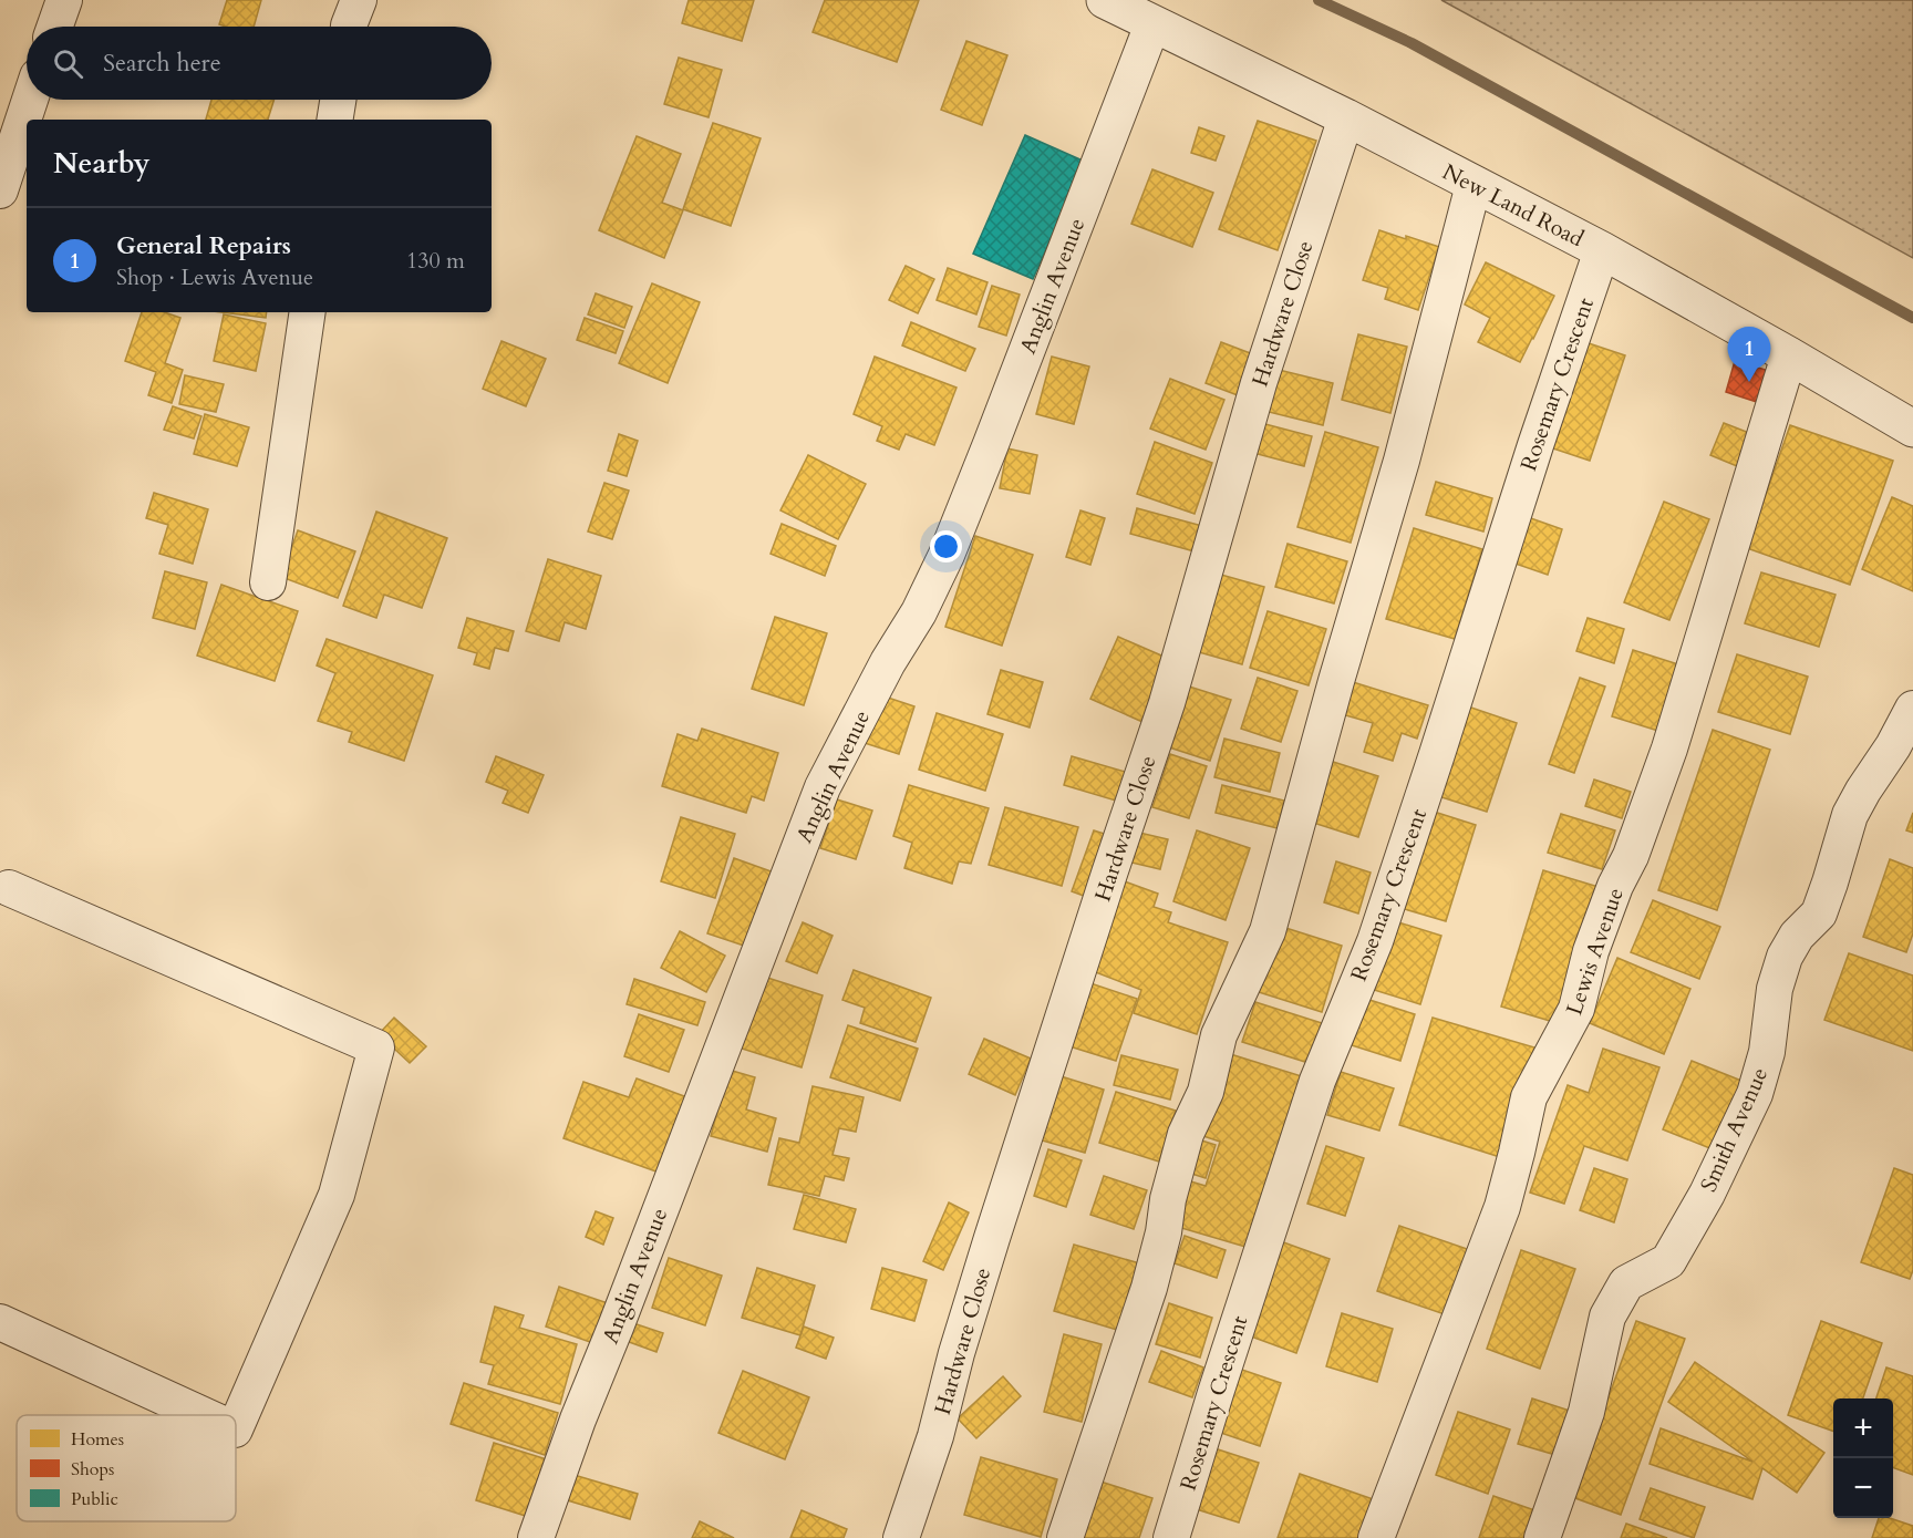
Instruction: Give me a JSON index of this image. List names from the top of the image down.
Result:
{
  "streets": {
    "street": [
      "New Land Road",
      "Anglin Avenue",
      "Hardware Close",
      "Rosemary Crescent",
      "Lewis Avenue",
      "Smith Avenue"
    ]
  },
  "crossings": [
    ["New Land Road", "Anglin Avenue"],
    ["New Land Road", "Hardware Close"],
    ["New Land Road", "Rosemary Crescent"],
    ["New Land Road", "Lewis Avenue"]
  ],
  "legend": ["Homes", "Shops", "Public"],
  "page": {
    "search": "Search here",
    "heading": "Nearby",
    "list": [
      {
        "mark": "1",
        "name": "General Repairs",
        "note": "Shop · Lewis Avenue",
        "value": "130 m"
      }
    ],
    "pins": "1",
    "map_buttons": ["+", "−"]
  }
}
